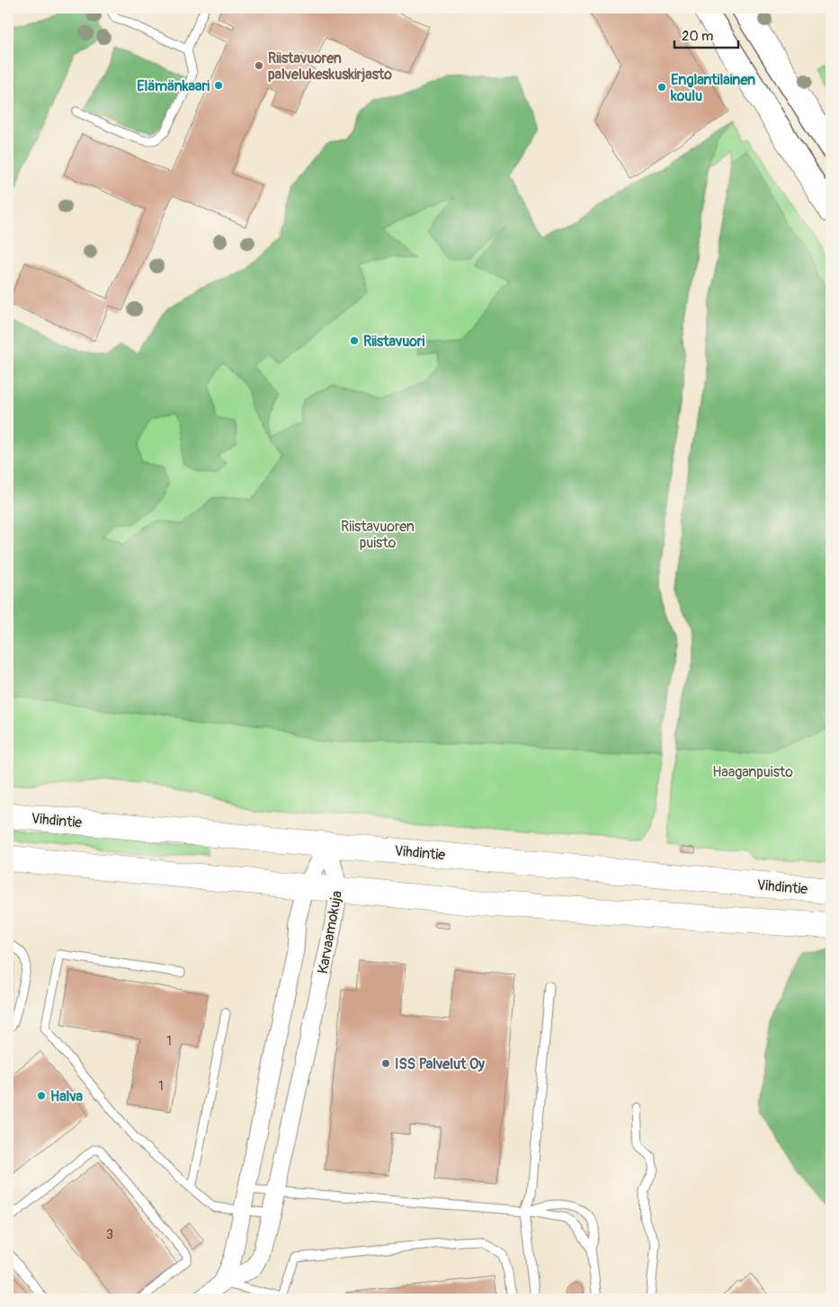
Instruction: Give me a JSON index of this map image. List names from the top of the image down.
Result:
{
  "streets": {
    "main road": ["Vihdintie"],
    "street": ["Karvaamokuja"]
  },
  "crossings": [
    ["Vihdintie", "Karvaamokuja"]
  ],
  "parks": ["Riistavuoren puisto", "Haaganpuisto"],
  "places": [
    "Riistavuoren palvelukeskuskirjasto",
    "Elämänkaari",
    "Englantilainen koulu",
    "Riistavuori",
    "ISS Palvelut Oy",
    "Halva"
  ],
  "house_numbers": ["1", "1", "3"],
  "scale_bar": "20 m"
}
